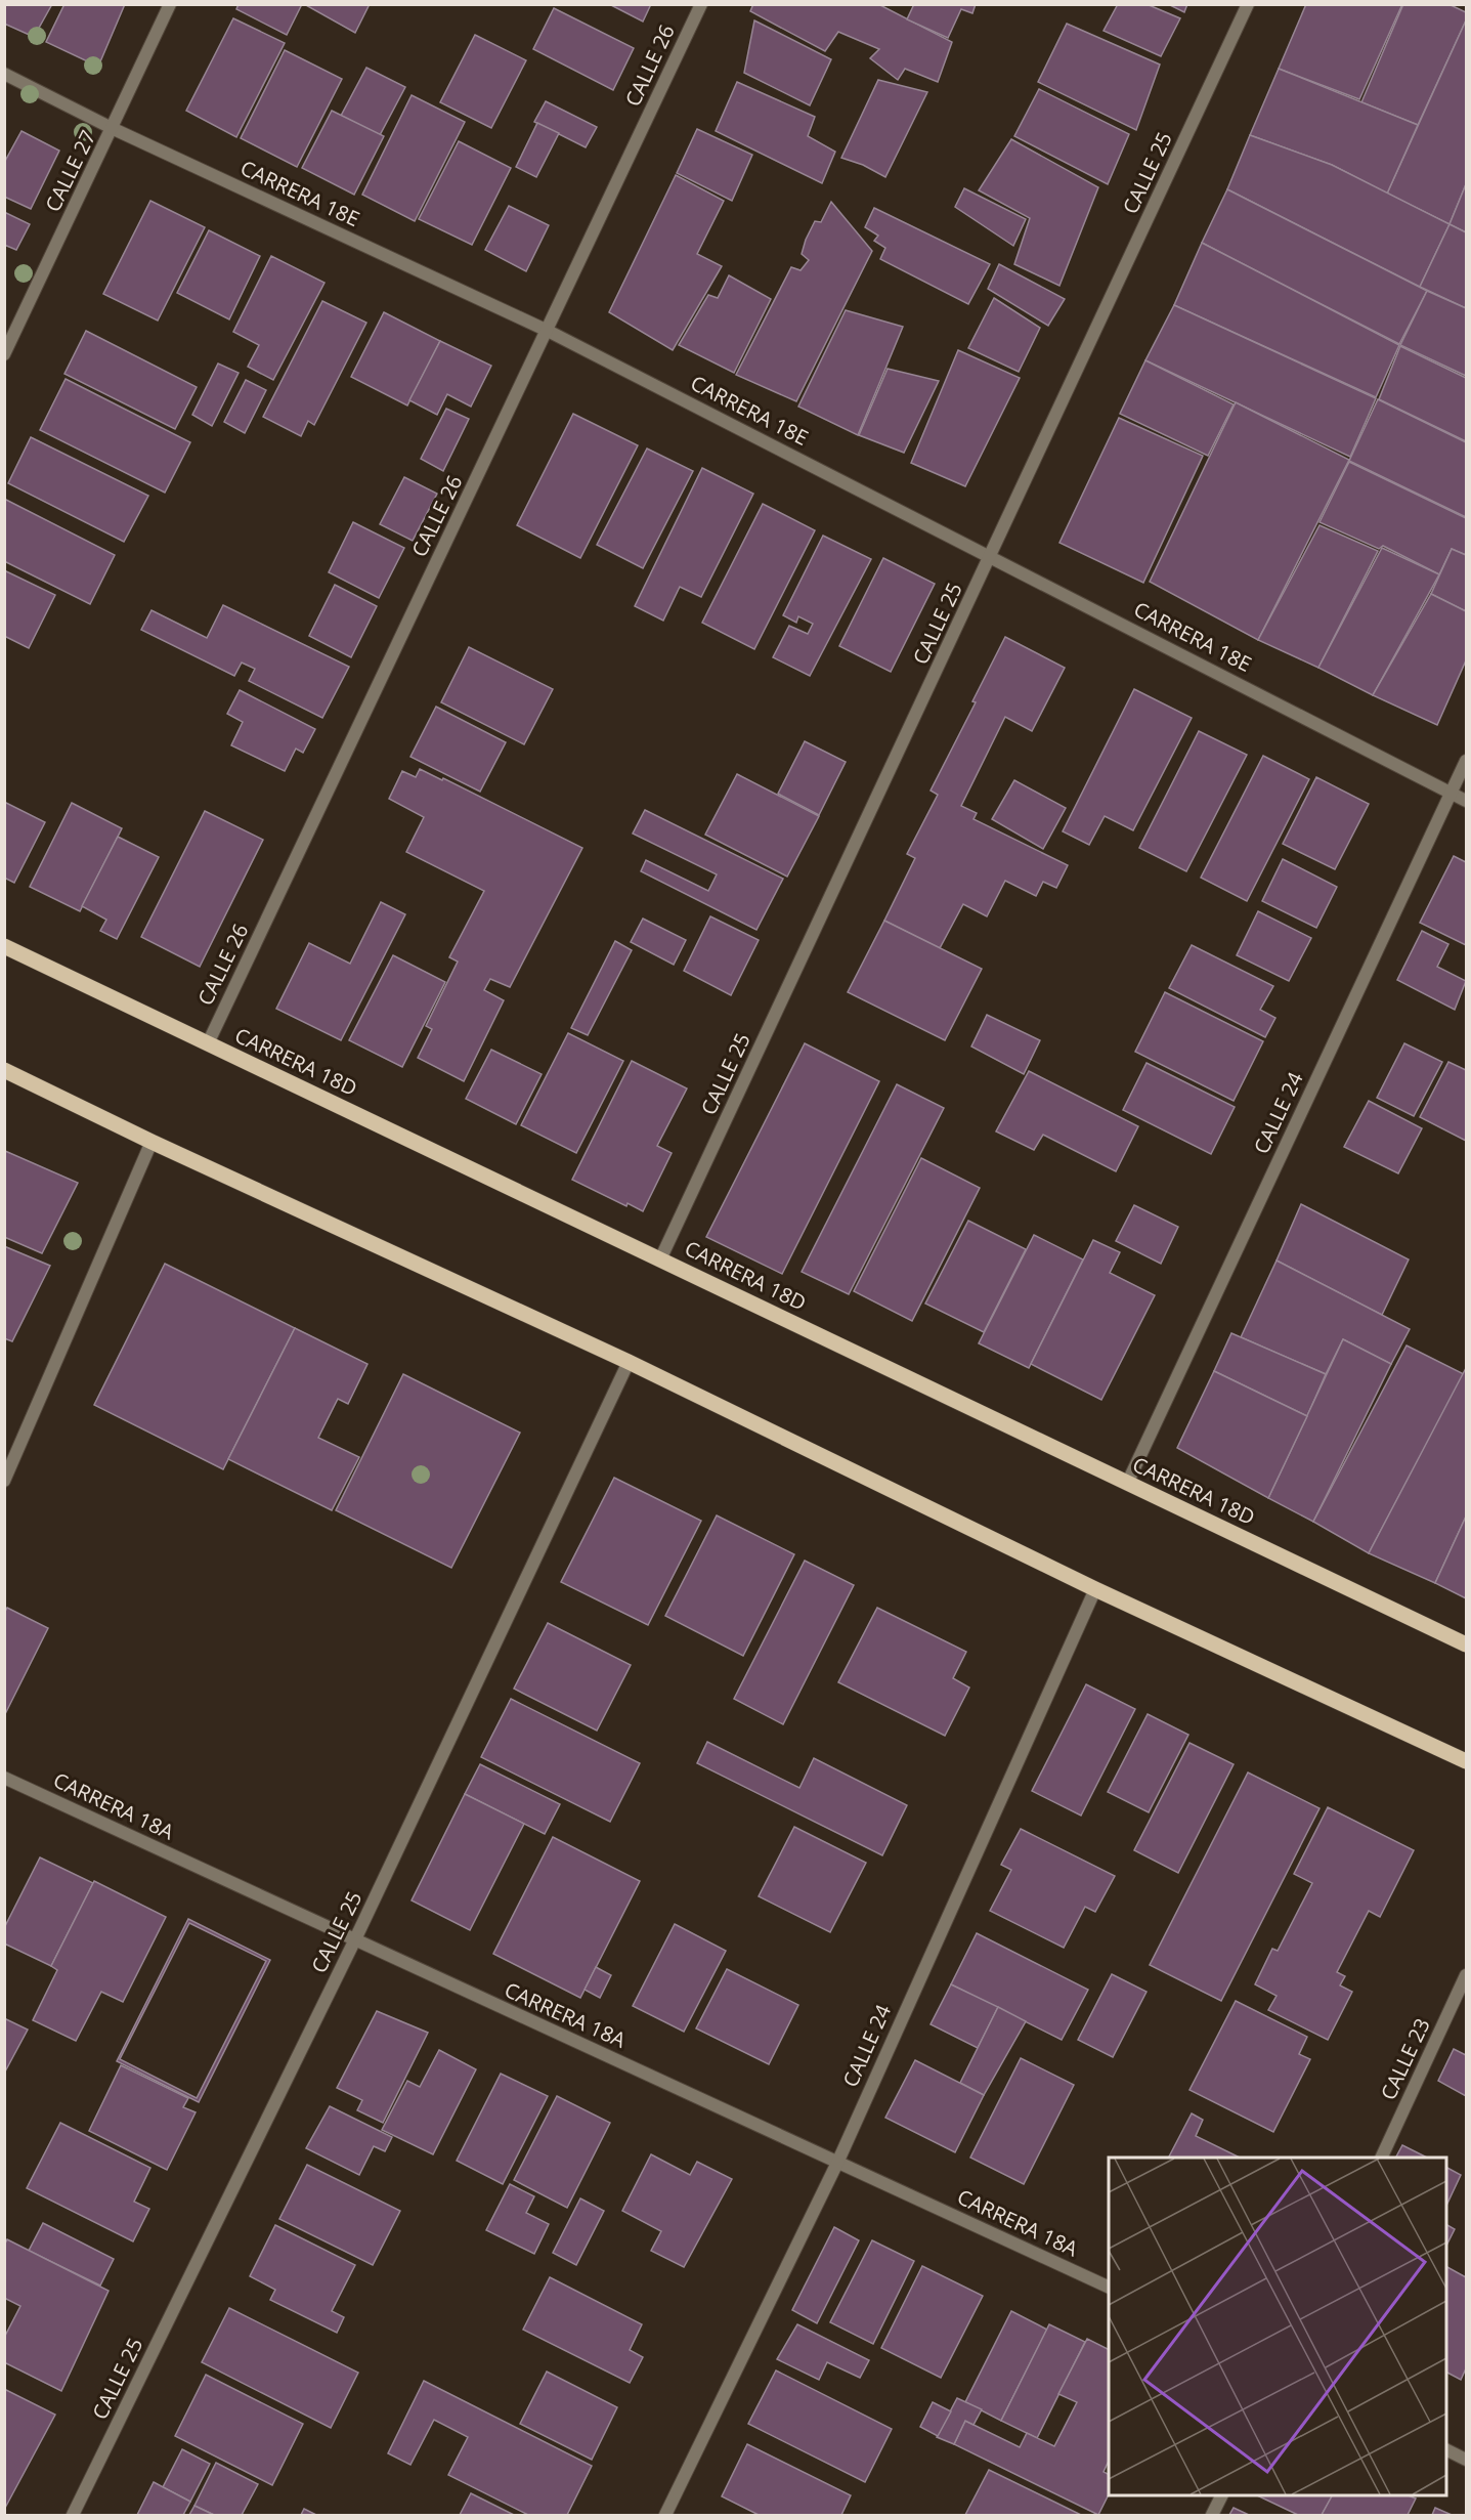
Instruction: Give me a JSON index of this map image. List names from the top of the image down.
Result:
{
  "streets": {
    "main road": ["CARRERA 18D"],
    "street": [
      "CALLE 26",
      "CALLE 27",
      "CALLE 25",
      "CARRERA 18E",
      "CALLE 24",
      "CARRERA 18A",
      "CALLE 23"
    ]
  },
  "crossings": [
    ["CALLE 26", "CARRERA 18E"],
    ["CALLE 26", "CARRERA 18D"],
    ["CALLE 27", "CARRERA 18E"],
    ["CALLE 25", "CARRERA 18E"],
    ["CALLE 25", "CARRERA 18D"],
    ["CALLE 25", "CARRERA 18A"],
    ["CARRERA 18E", "CALLE 24"],
    ["CARRERA 18D", "CALLE 24"],
    ["CALLE 24", "CARRERA 18A"]
  ]
}
